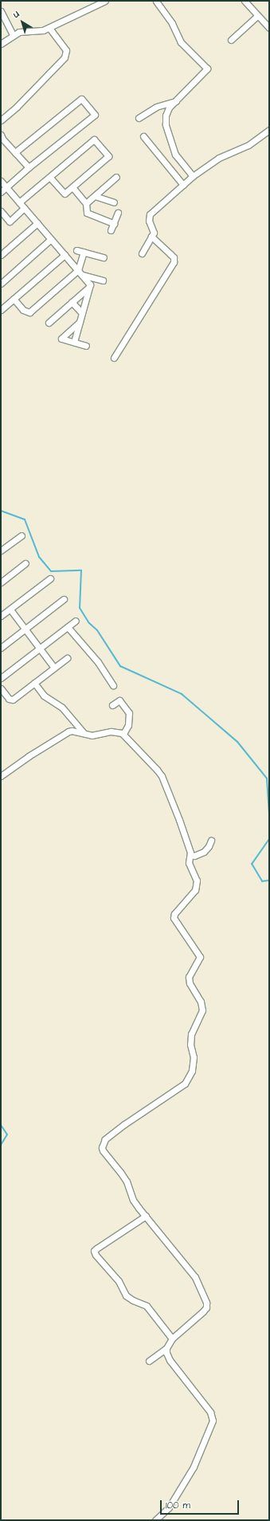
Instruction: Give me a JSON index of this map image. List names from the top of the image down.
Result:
{
  "scale_bar": "100 m",
  "north": "top left"
}
